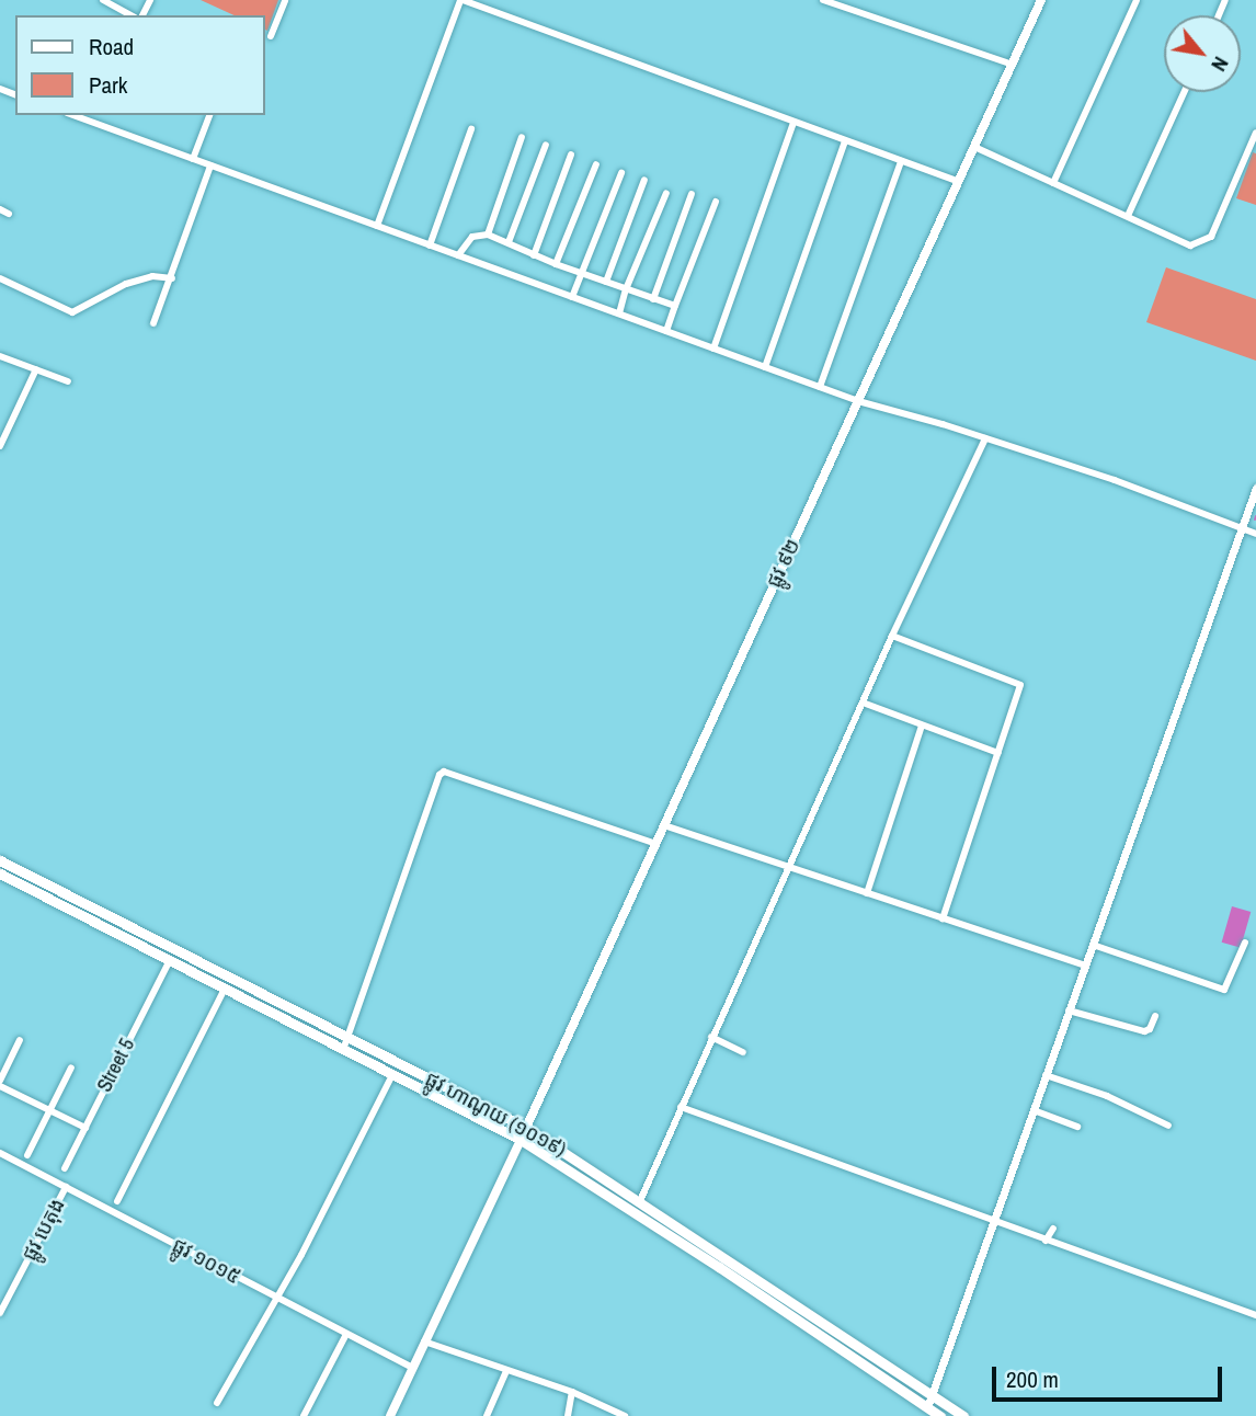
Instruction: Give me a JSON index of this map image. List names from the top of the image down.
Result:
{
  "streets": {
    "main road": ["ផ្លូវ ៩២", "ផ្លូវ ហាណូយ (១០១៩)"],
    "street": ["Street 5", "ផ្លូវ បេតុង", "ផ្លូវ ១០១៥"]
  },
  "crossings": [
    ["ផ្លូវ ៩២", "ផ្លូវ ហាណូយ (១០១៩)"],
    ["Street 5", "ផ្លូវ ហាណូយ (១០១៩)"],
    ["ផ្លូវ បេតុង", "ផ្លូវ ១០១៥"]
  ],
  "legend": ["Road", "Park"],
  "scale_bar": "200 m",
  "north": "bottom right"
}
